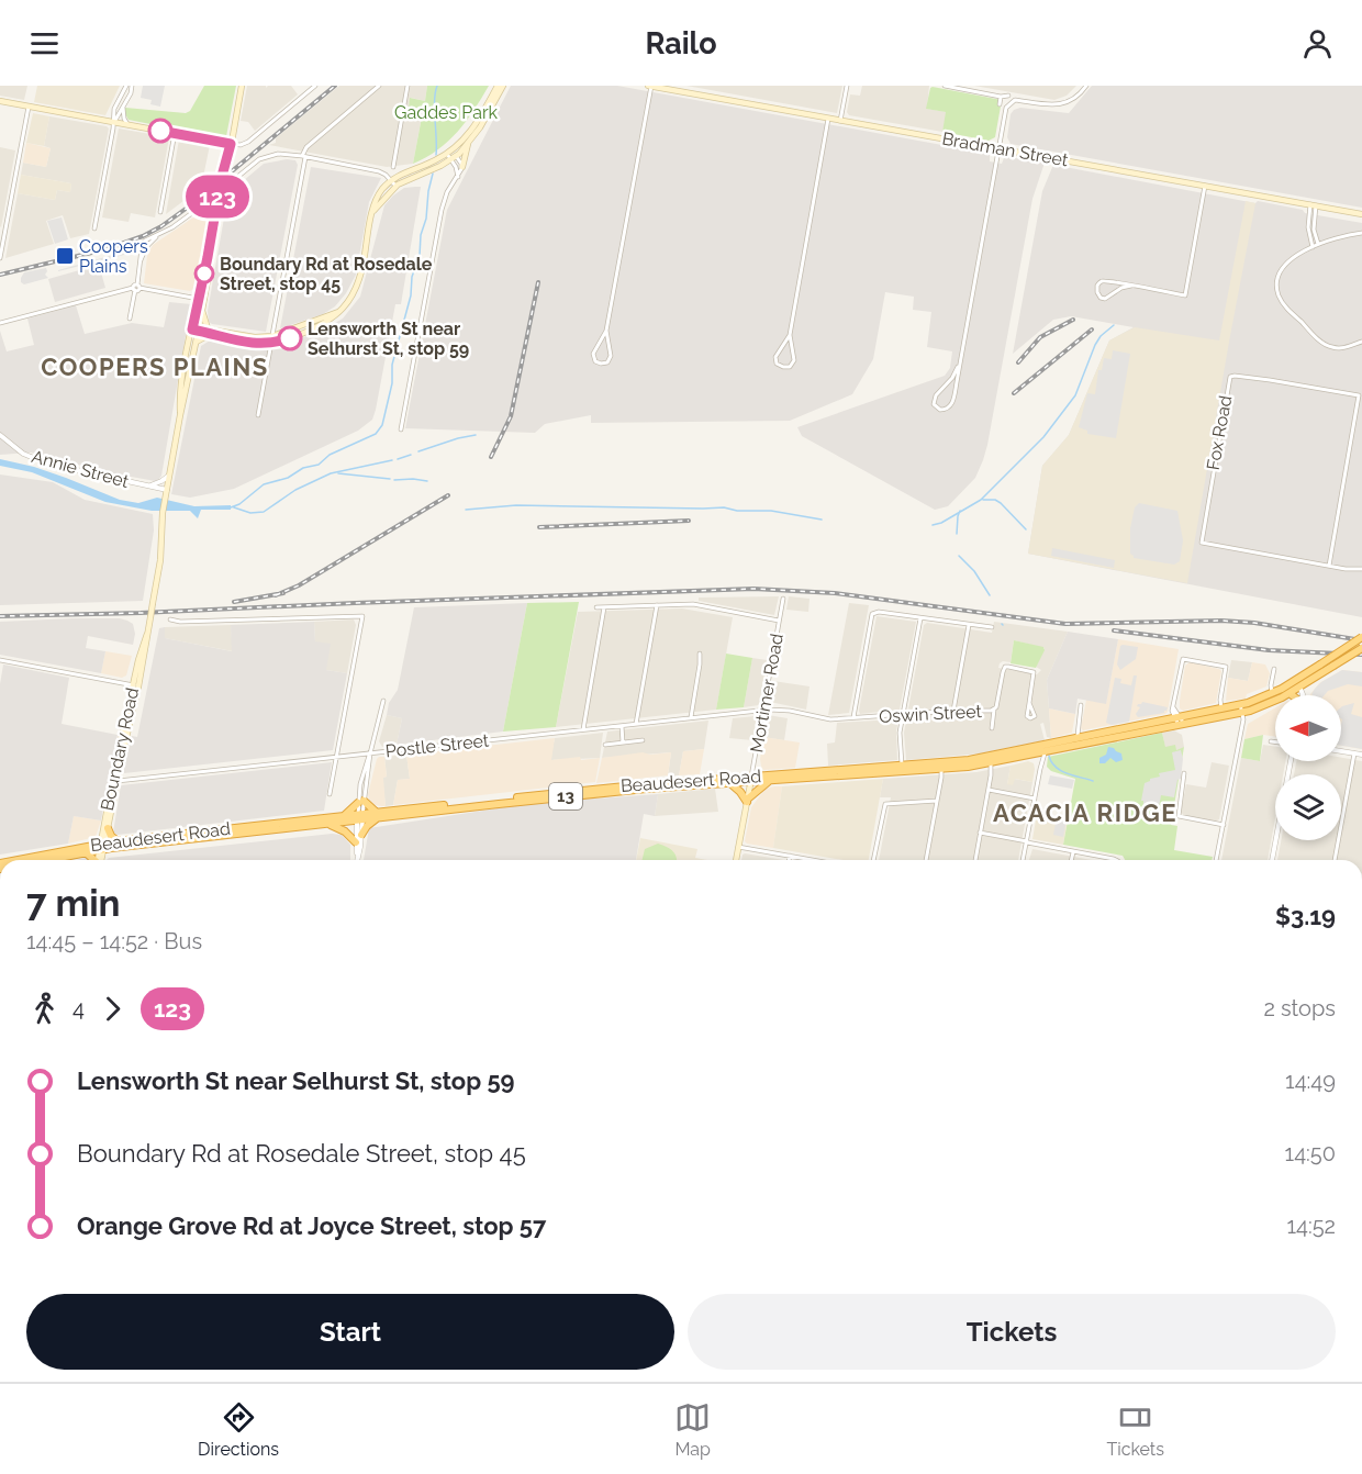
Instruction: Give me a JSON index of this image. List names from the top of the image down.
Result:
{
  "streets": {
    "highway": ["Beaudesert Road", "13"],
    "main road": ["Bradman Street", "Mortimer Road", "Boundary Road"],
    "street": [
      "Fox Road",
      "Annie Street",
      "Oswin Street",
      "Postle Street"
    ]
  },
  "crossings": [
    ["Annie Street", "Boundary Road"],
    ["Mortimer Road", "Oswin Street"],
    ["Mortimer Road", "Postle Street"],
    ["Mortimer Road", "Beaudesert Road"],
    ["Oswin Street", "Postle Street"],
    ["Postle Street", "Boundary Road"],
    ["Boundary Road", "Beaudesert Road"]
  ],
  "districts": ["COOPERS PLAINS", "ACACIA RIDGE"],
  "parks": ["Gaddes Park"],
  "places": {
    "transit": ["Coopers Plains"],
    "other": ["Boundary Rd at Rosedale Street, stop 45", "Lensworth St near Selhurst St, stop 59"]
  },
  "lines": ["bus line 123"],
  "north": "left",
  "page": {
    "header": "Railo",
    "on_map": "123",
    "heading": ["7 min", "14:45 – 14:52 · Bus", "$3.19"],
    "legs": ["4", "123", "2 stops"],
    "list": [
      {
        "name": "Lensworth St near Selhurst St, stop 59",
        "value": "14:49"
      },
      {
        "name": "Boundary Rd at Rosedale Street, stop 45",
        "value": "14:50"
      },
      {
        "name": "Orange Grove Rd at Joyce Street, stop 57",
        "value": "14:52"
      }
    ],
    "buttons": ["Start", "Tickets"],
    "tabs": ["Directions", "Map", "Tickets"]
  }
}
